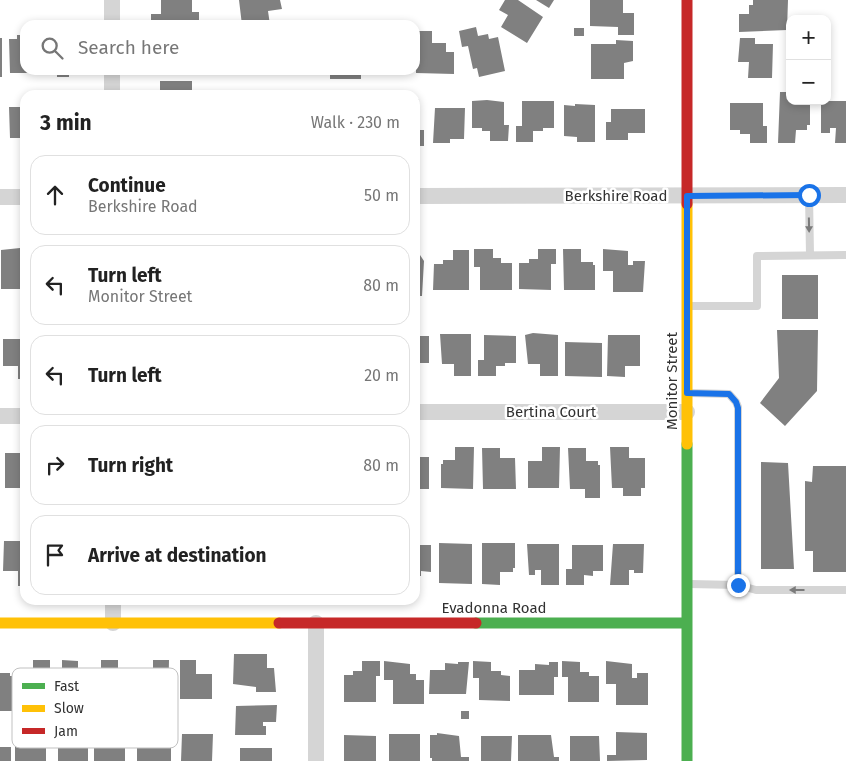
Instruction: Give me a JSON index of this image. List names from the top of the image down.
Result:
{
  "streets": {
    "street": [
      "Berkshire Road",
      "Monitor Street",
      "Bertina Court",
      "Evadonna Road"
    ]
  },
  "crossings": [
    ["Berkshire Road", "Monitor Street"],
    ["Monitor Street", "Bertina Court"],
    ["Monitor Street", "Evadonna Road"]
  ],
  "legend": ["Fast", "Slow", "Jam"],
  "page": {
    "map_buttons": ["+", "−"],
    "search": "Search here",
    "heading": ["3 min", "Walk · 230 m"],
    "list": [
      ["Continue", "Berkshire Road", "50 m"],
      ["Turn left", "Monitor Street", "80 m"],
      ["Turn left", "20 m"],
      ["Turn right", "80 m"],
      "Arrive at destination"
    ]
  }
}
